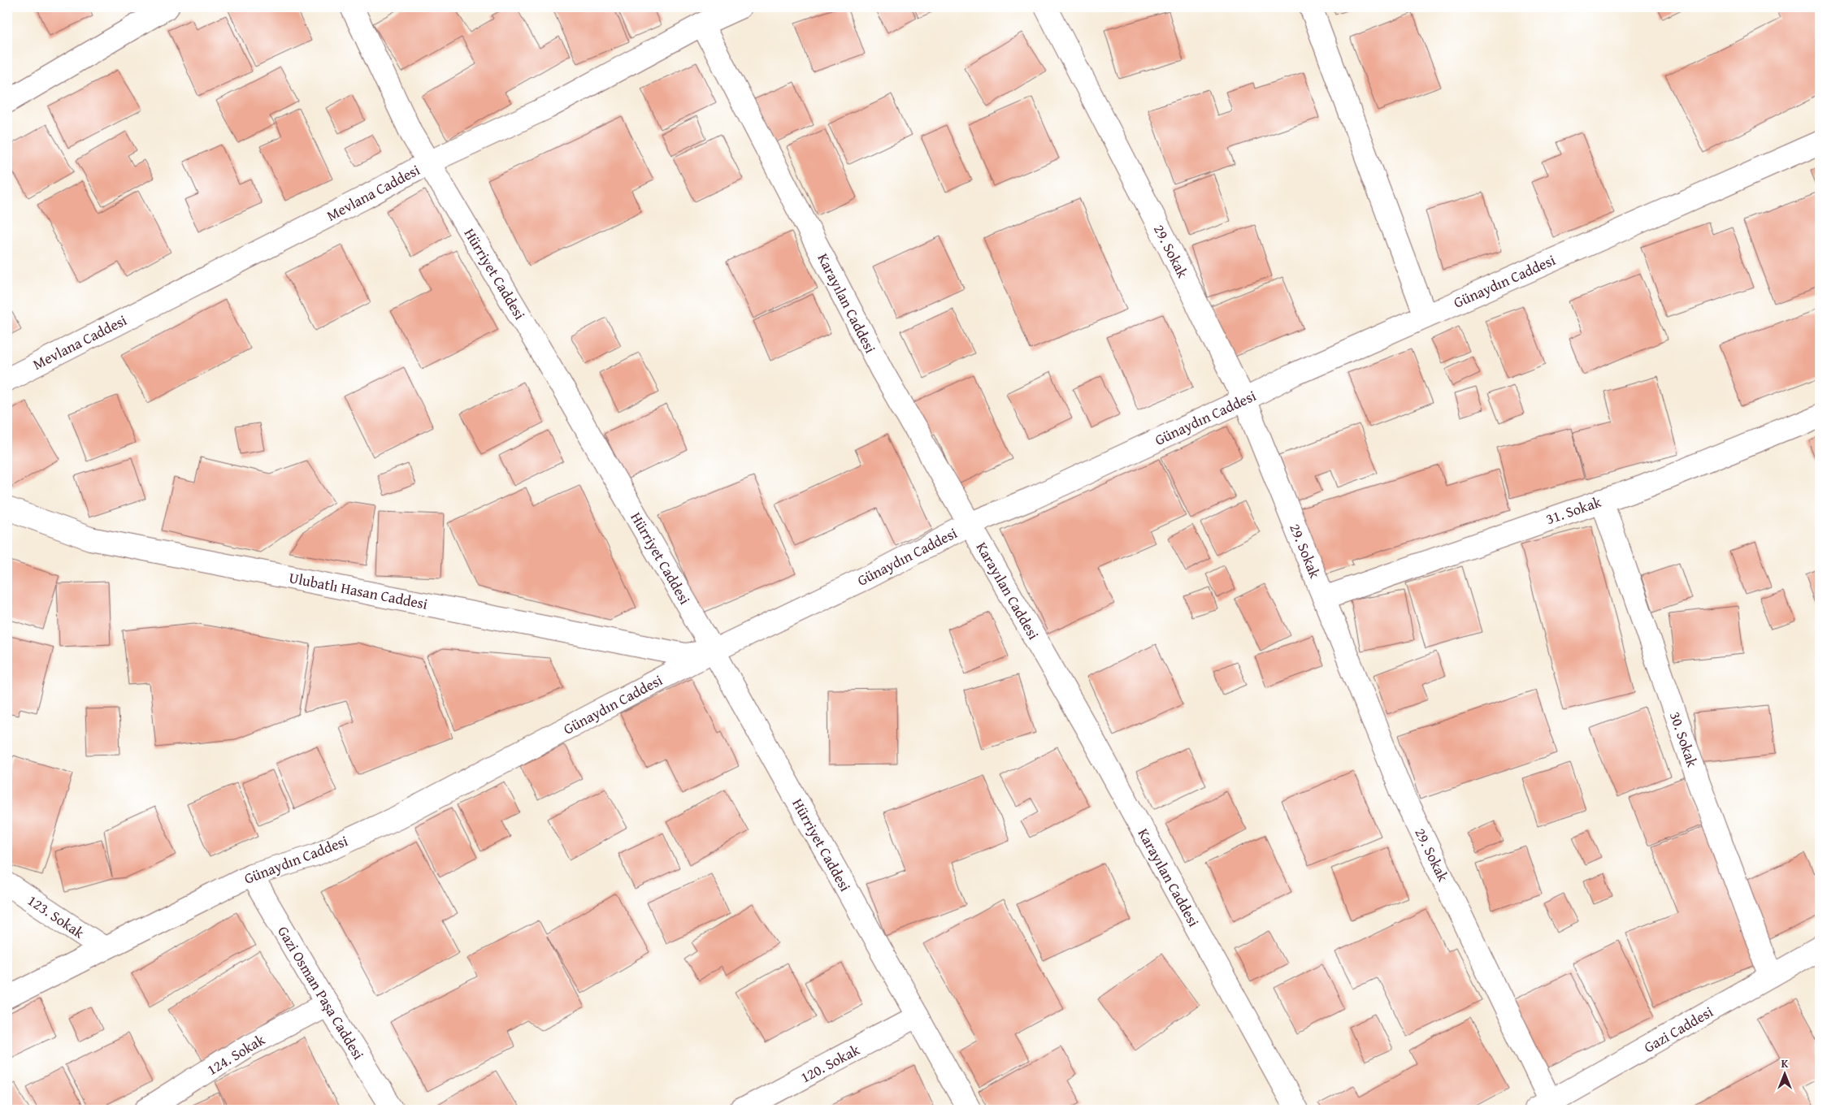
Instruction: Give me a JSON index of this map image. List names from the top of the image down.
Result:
{
  "streets": {
    "street": [
      "Mevlana Caddesi",
      "29. Sokak",
      "Hürriyet Caddesi",
      "Günaydın Caddesi",
      "Karayılan Caddesi",
      "31. Sokak",
      "Ulubatlı Hasan Caddesi",
      "30. Sokak",
      "123. Sokak",
      "Gazi Osman Paşa Caddesi",
      "Gazi Caddesi",
      "124. Sokak",
      "120. Sokak"
    ]
  },
  "crossings": [
    ["Mevlana Caddesi", "Hürriyet Caddesi"],
    ["Mevlana Caddesi", "Karayılan Caddesi"],
    ["29. Sokak", "Günaydın Caddesi"],
    ["29. Sokak", "31. Sokak"],
    ["29. Sokak", "Gazi Caddesi"],
    ["Hürriyet Caddesi", "Günaydın Caddesi"],
    ["Hürriyet Caddesi", "Ulubatlı Hasan Caddesi"],
    ["Hürriyet Caddesi", "120. Sokak"],
    ["Günaydın Caddesi", "Karayılan Caddesi"],
    ["Günaydın Caddesi", "Ulubatlı Hasan Caddesi"],
    ["Günaydın Caddesi", "123. Sokak"],
    ["Günaydın Caddesi", "Gazi Osman Paşa Caddesi"],
    ["31. Sokak", "30. Sokak"],
    ["30. Sokak", "Gazi Caddesi"],
    ["Gazi Osman Paşa Caddesi", "124. Sokak"]
  ],
  "north": "top"
}
